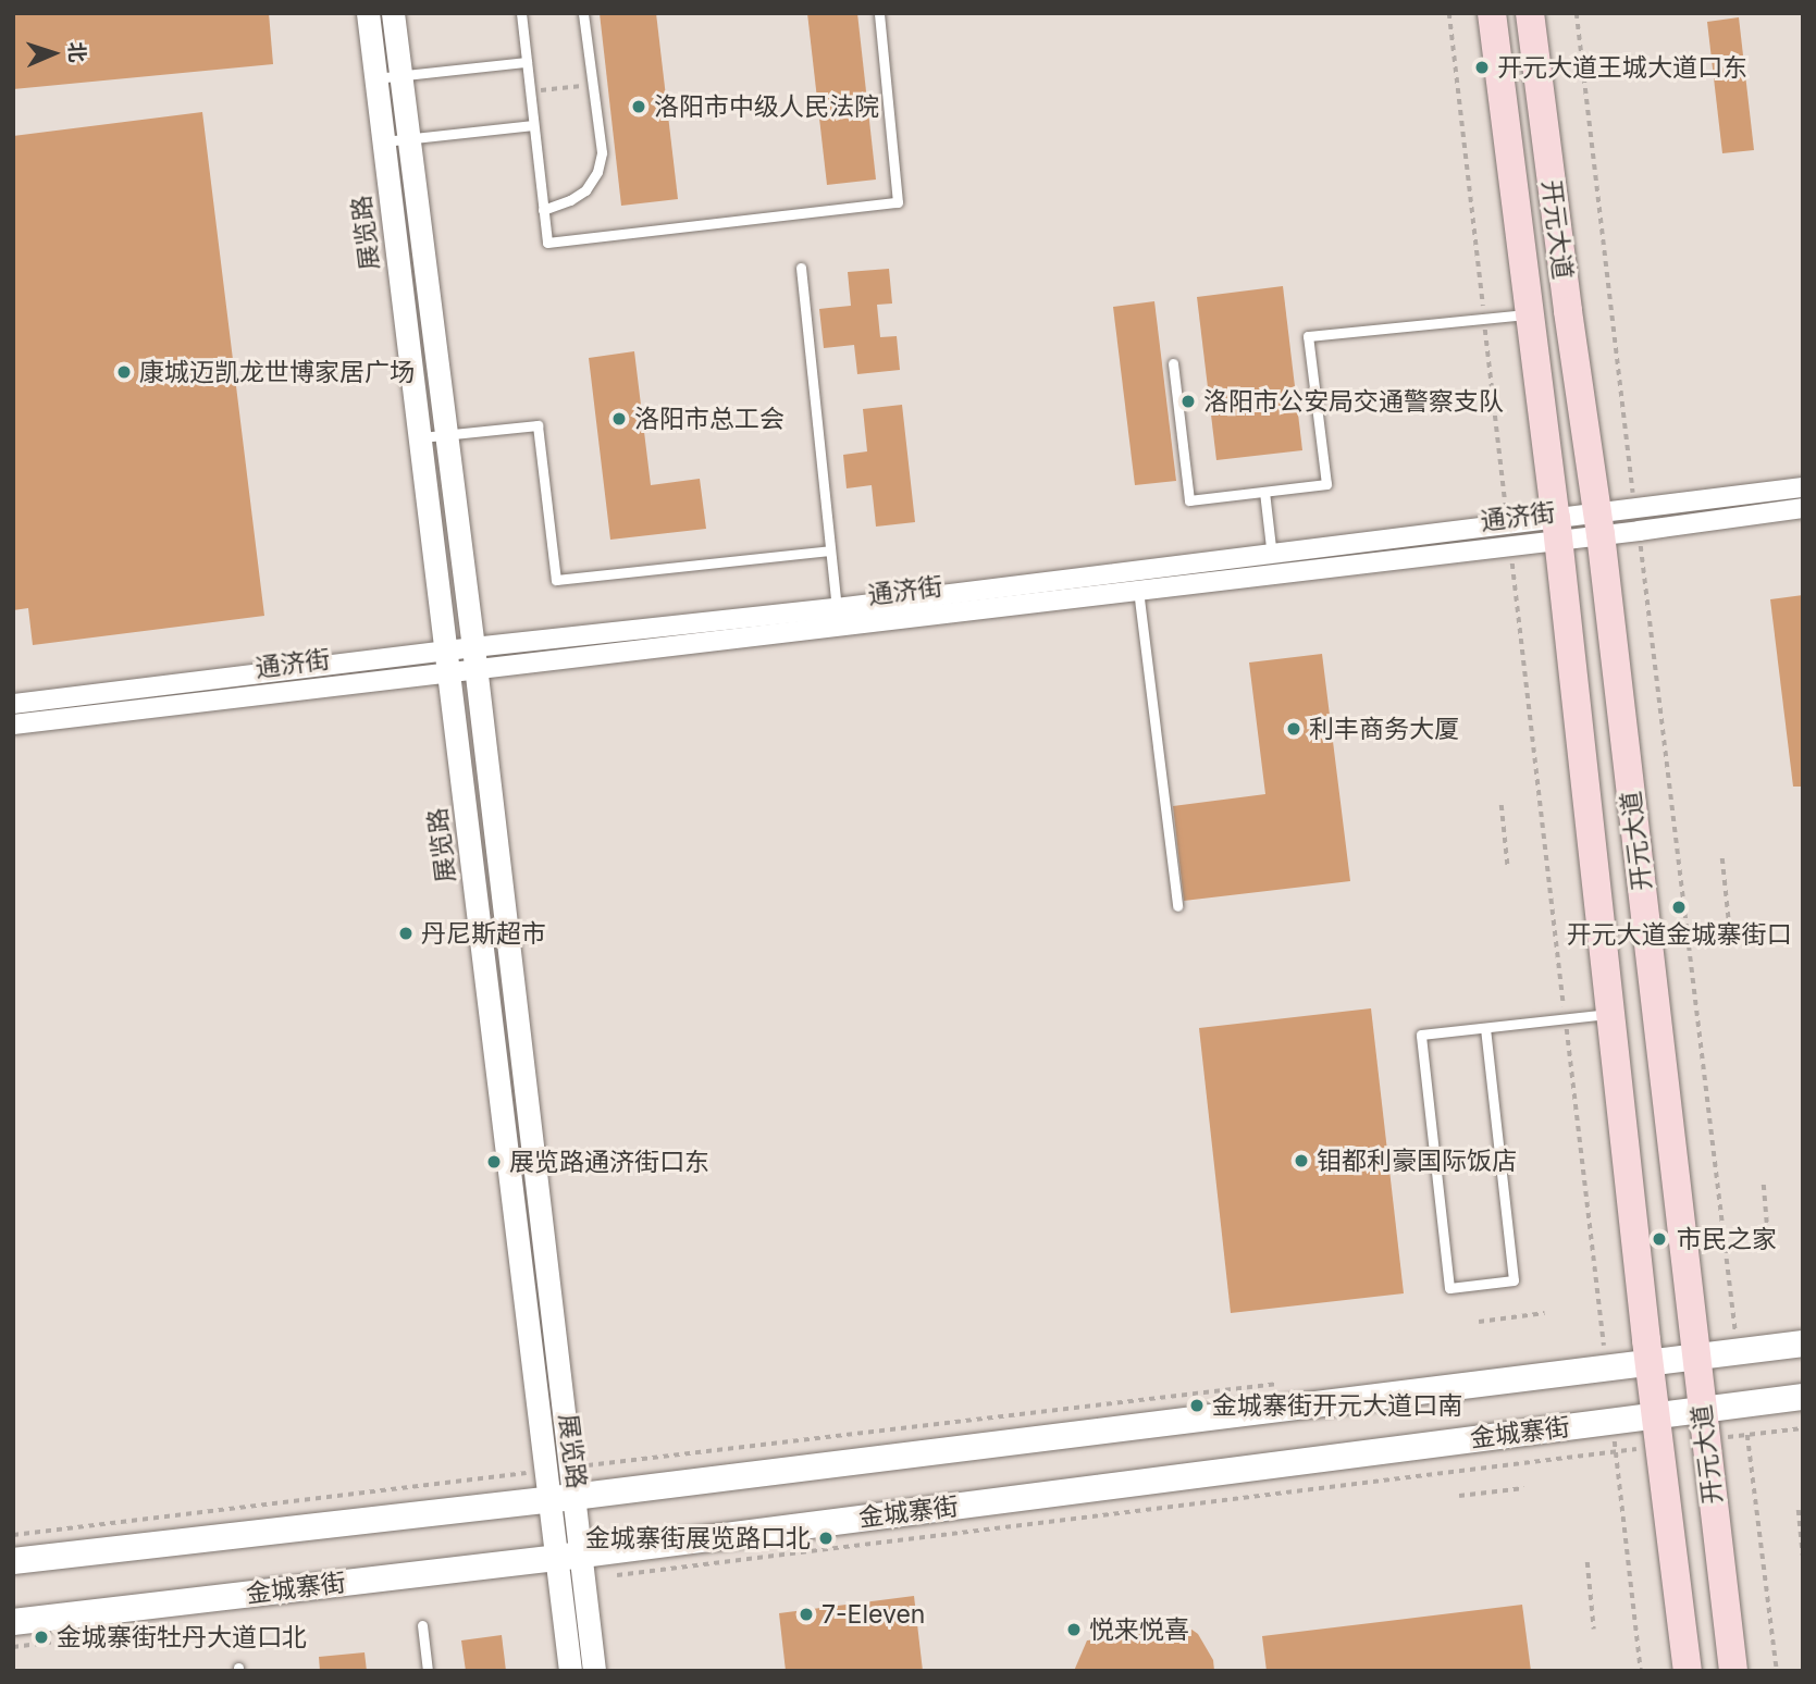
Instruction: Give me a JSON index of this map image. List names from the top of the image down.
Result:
{
  "streets": {
    "main road": ["开元大道", "金城寨街"],
    "street": ["展览路", "通济街"]
  },
  "crossings": [
    ["开元大道", "通济街"],
    ["开元大道", "金城寨街"],
    ["展览路", "通济街"],
    ["展览路", "金城寨街"]
  ],
  "places": [
    "开元大道王城大道口东",
    "洛阳市中级人民法院",
    "康城迈凯龙世博家居广场",
    "洛阳市公安局交通警察支队",
    "洛阳市总工会",
    "利丰商务大厦",
    "开元大道金城寨街口",
    "丹尼斯超市",
    "钼都利豪国际饭店",
    "展览路通济街口东",
    "市民之家",
    "金城寨街开元大道口南",
    "金城寨街展览路口北",
    "7-Eleven",
    "悦来悦喜",
    "金城寨街牡丹大道口北"
  ],
  "north": "right"
}
